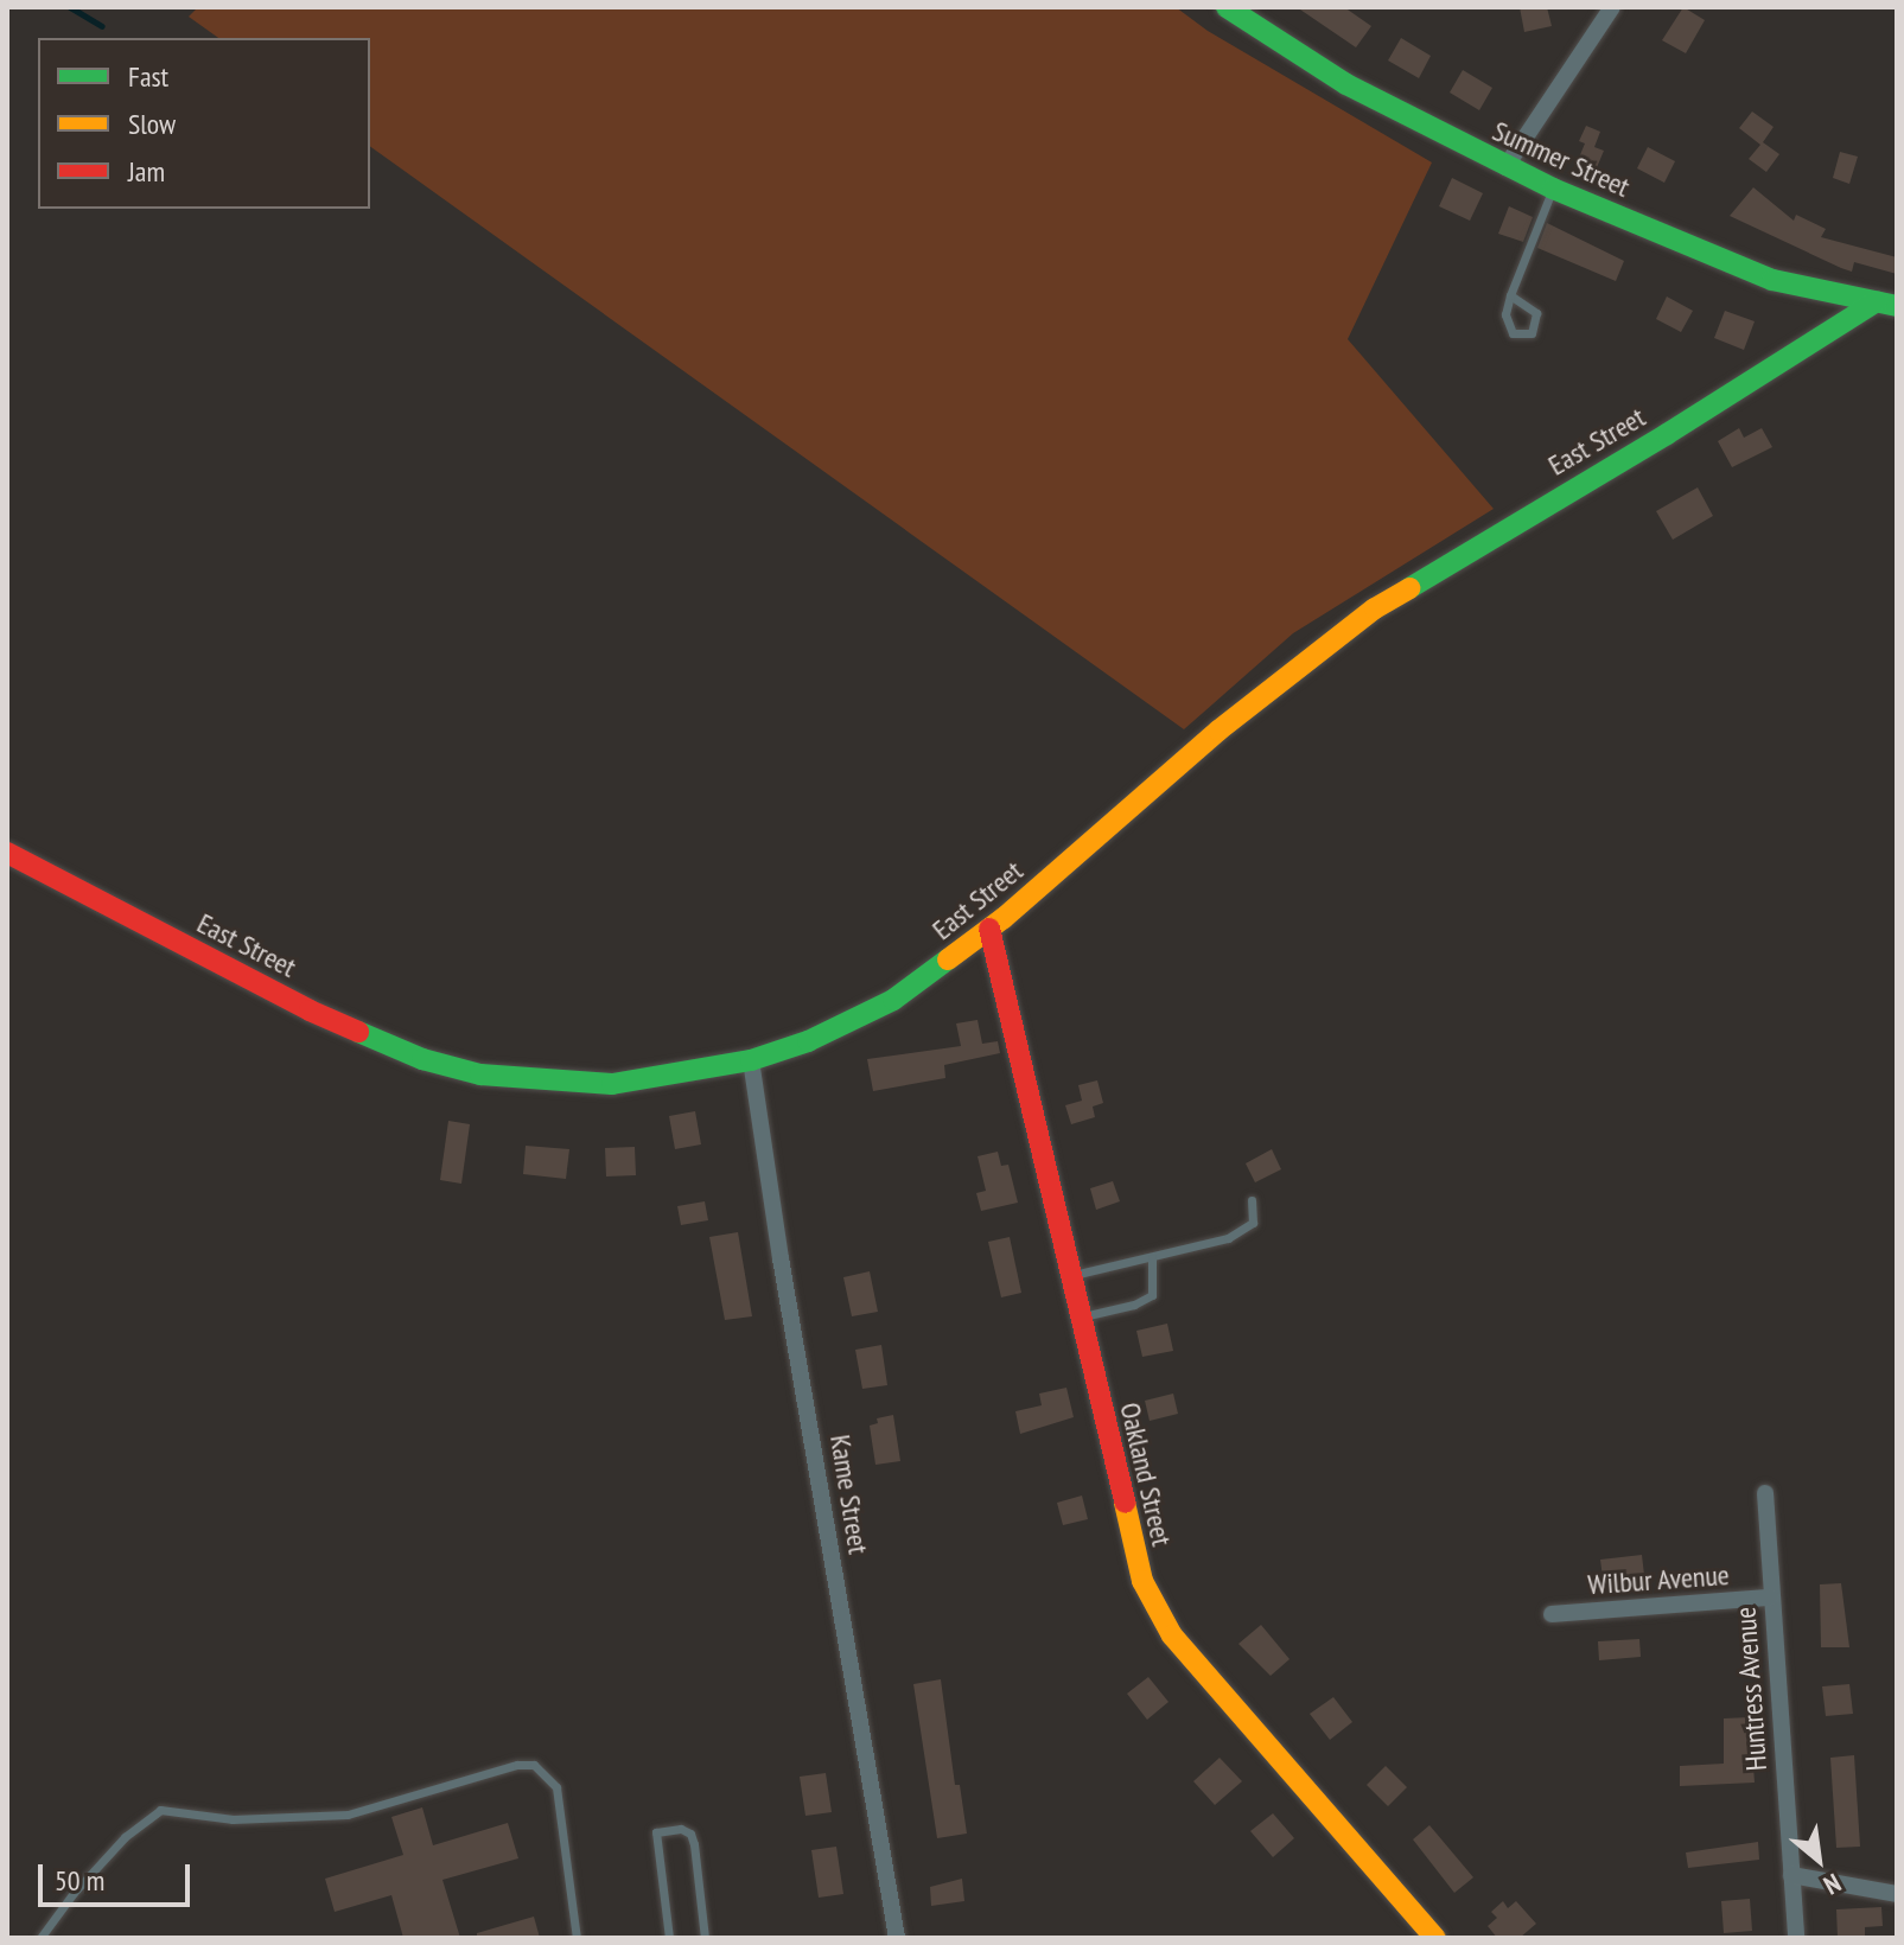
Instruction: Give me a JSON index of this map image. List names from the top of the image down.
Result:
{
  "streets": {
    "street": [
      "Summer Street",
      "East Street",
      "Oakland Street",
      "Kame Street",
      "Wilbur Avenue",
      "Huntress Avenue"
    ]
  },
  "crossings": [
    ["Summer Street", "East Street"],
    ["East Street", "Oakland Street"],
    ["East Street", "Kame Street"],
    ["Wilbur Avenue", "Huntress Avenue"]
  ],
  "legend": ["Fast", "Slow", "Jam"],
  "scale_bar": "50 m",
  "north": "bottom right"
}
